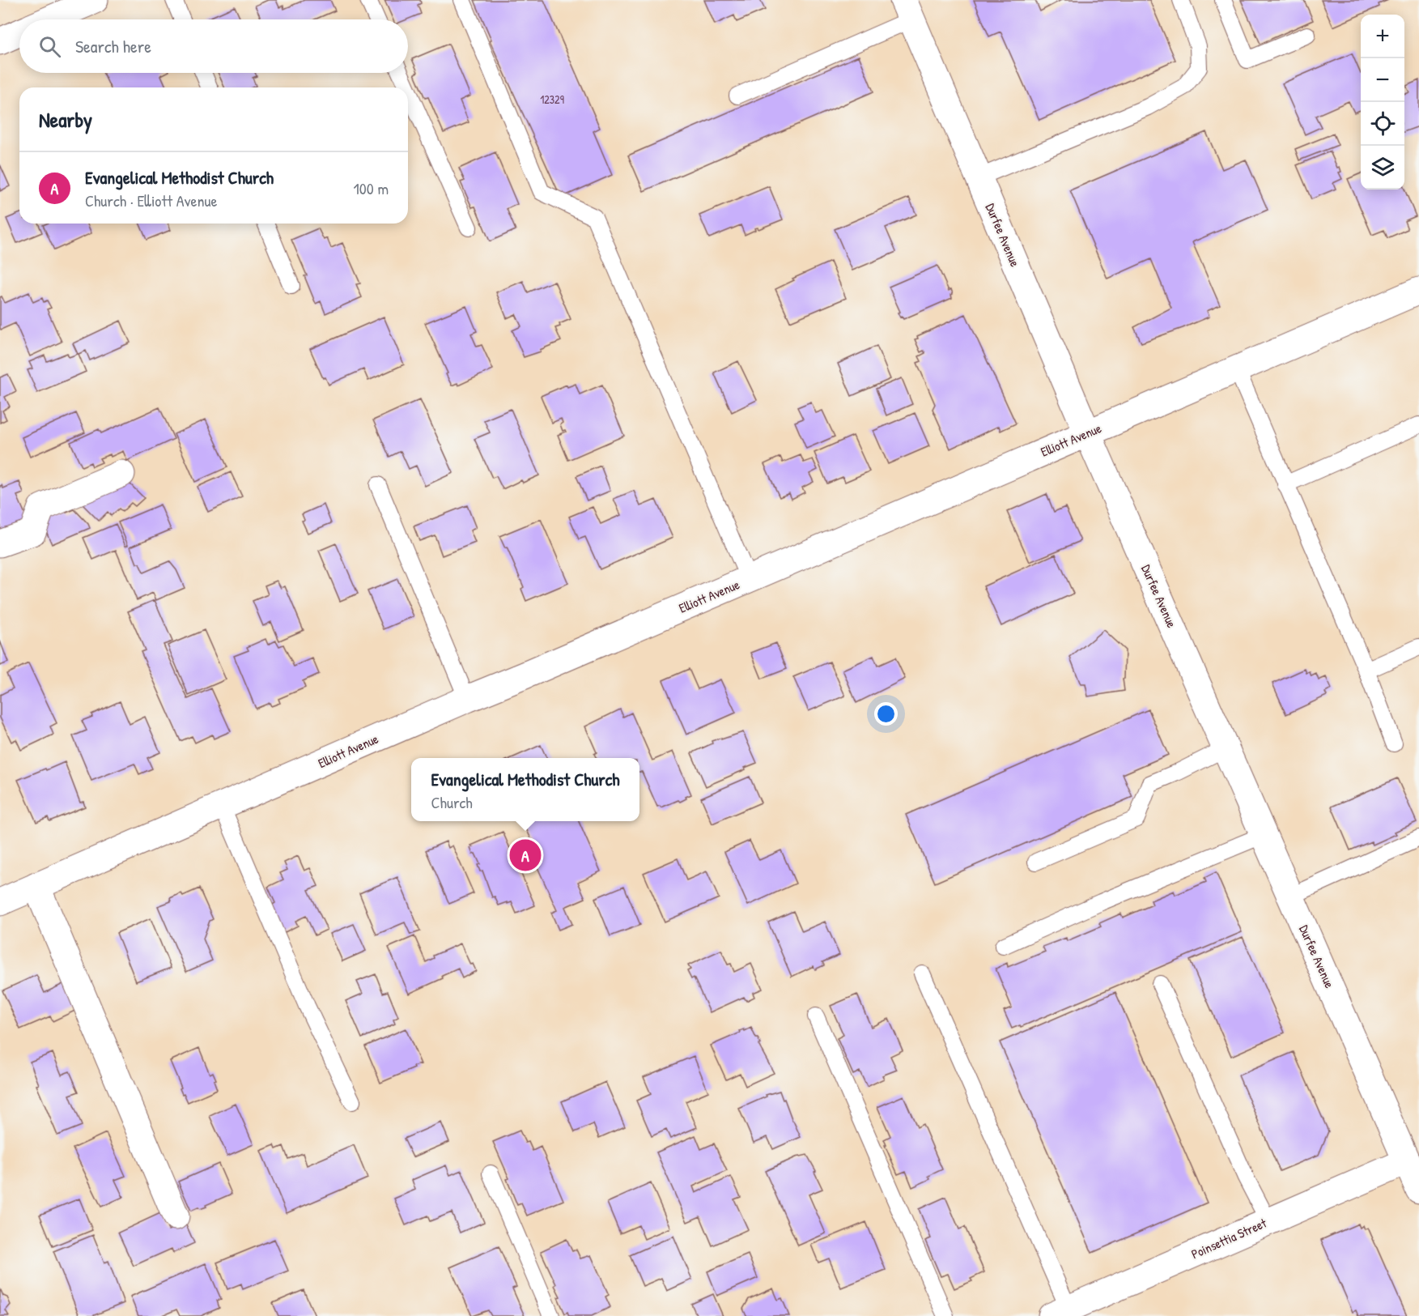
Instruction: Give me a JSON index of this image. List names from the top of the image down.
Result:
{
  "streets": {
    "street": ["Durfee Avenue", "Elliott Avenue", "Poinsettia Street"]
  },
  "crossings": [
    ["Durfee Avenue", "Elliott Avenue"],
    ["Durfee Avenue", "Poinsettia Street"]
  ],
  "house_numbers": ["12329"],
  "page": {
    "map_buttons": ["+", "−"],
    "search": "Search here",
    "heading": "Nearby",
    "list": [
      {
        "mark": "A",
        "name": "Evangelical Methodist Church",
        "note": "Church · Elliott Avenue",
        "value": "100 m"
      }
    ],
    "popup": ["Evangelical Methodist Church", "Church"],
    "pins": "A"
  }
}
